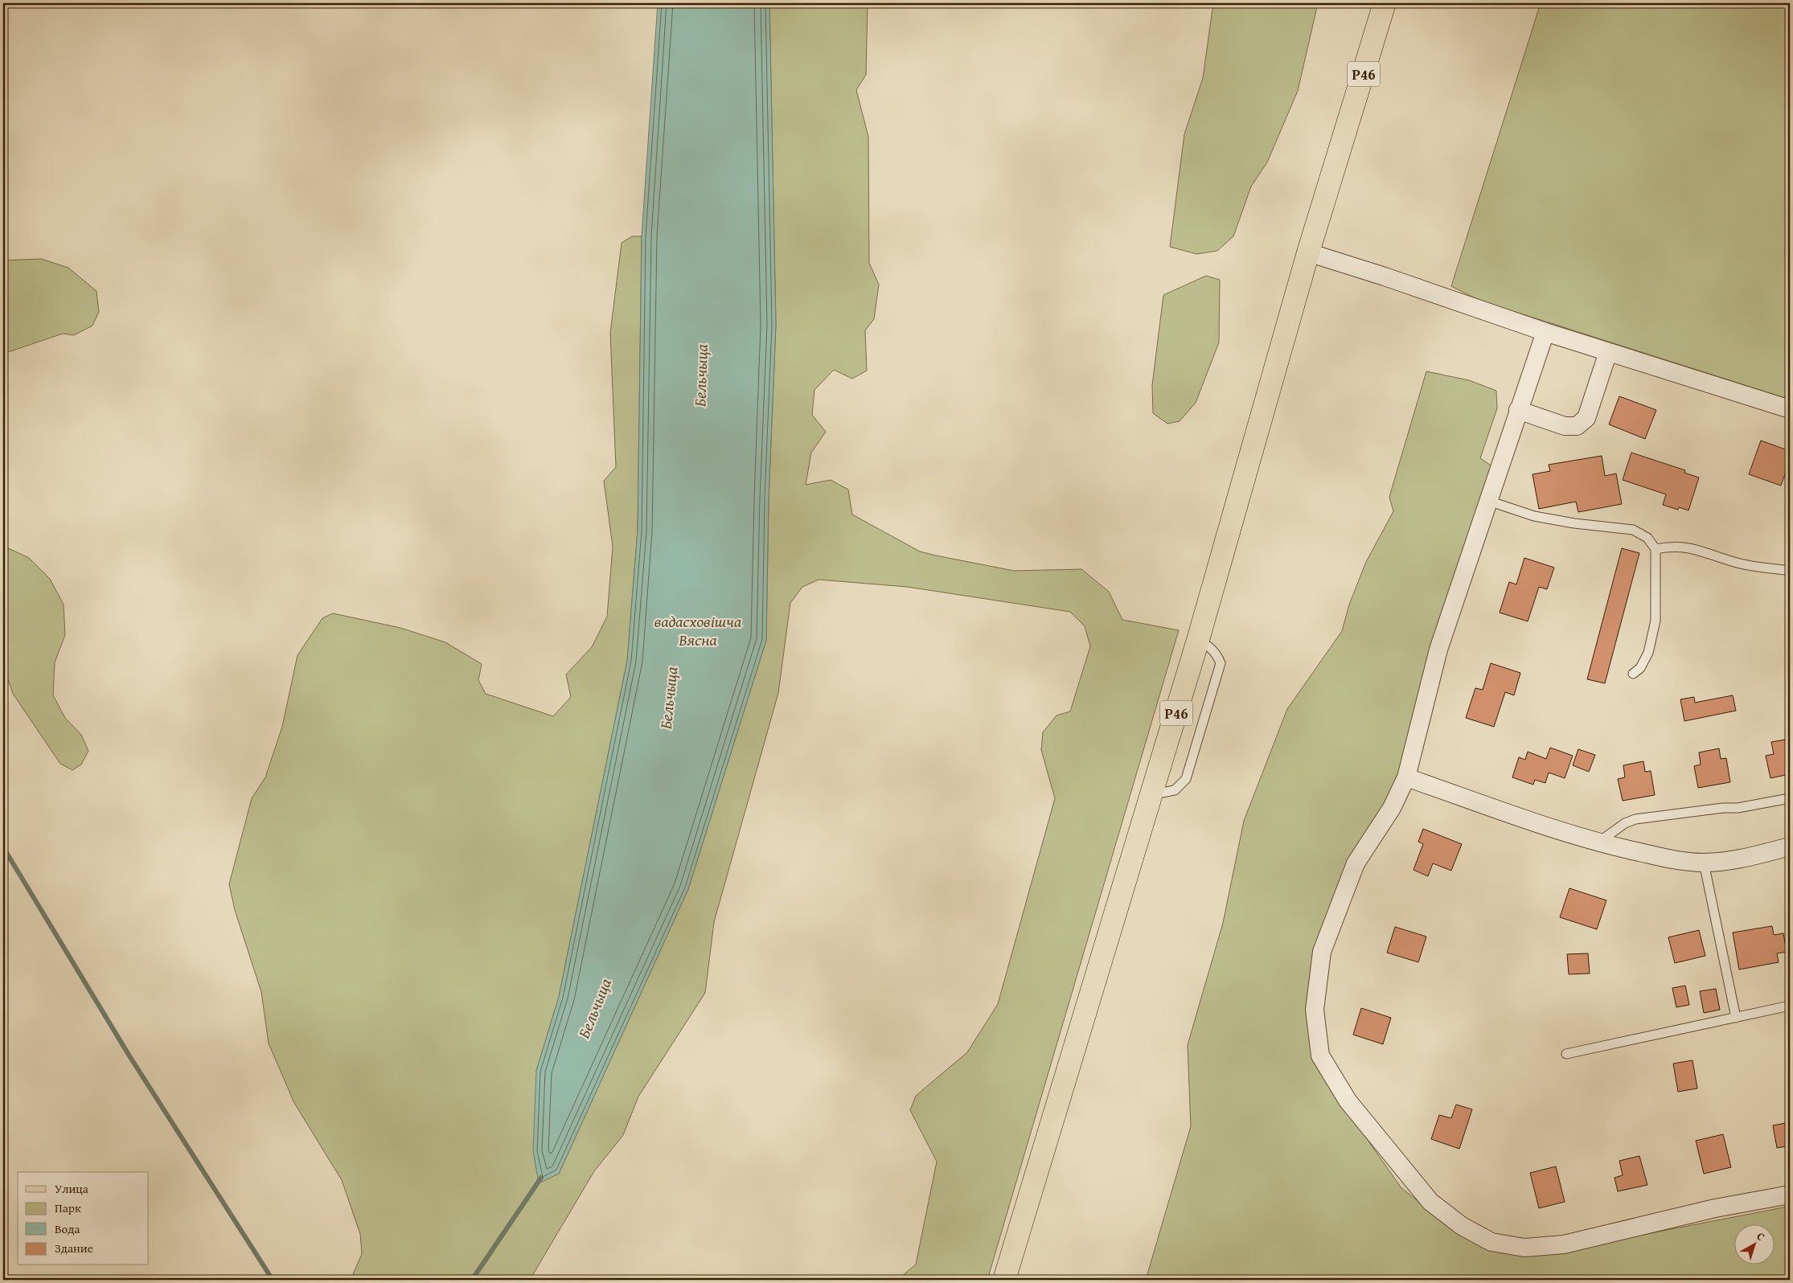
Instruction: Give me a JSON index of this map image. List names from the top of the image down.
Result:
{
  "streets": {
    "main road": ["Р46"]
  },
  "water": ["Бельчыца", "вадасховішча Вясна"],
  "legend": [
    "Улица",
    "Парк",
    "Вода",
    "Здание"
  ],
  "north": "top right"
}
